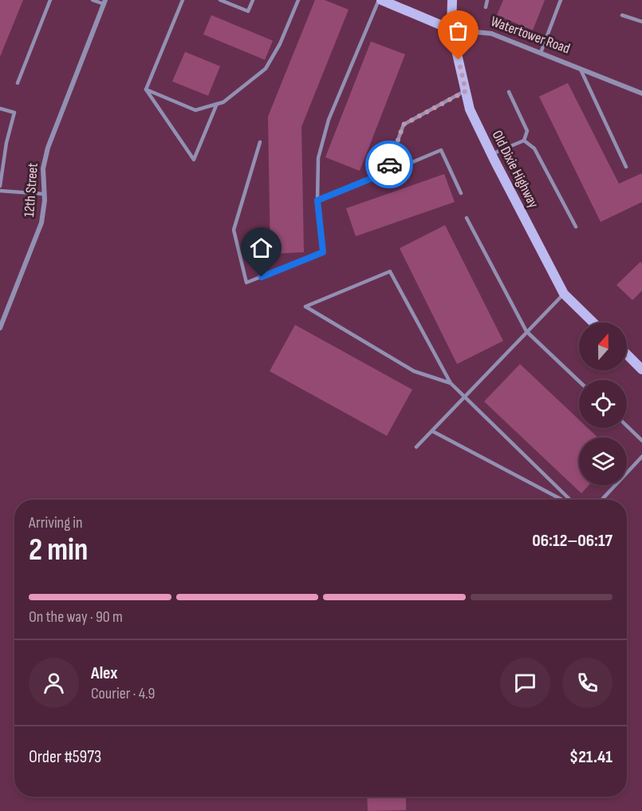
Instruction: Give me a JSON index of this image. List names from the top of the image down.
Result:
{
  "streets": {
    "street": ["Watertower Road", "Old Dixie Highway", "12th Street"]
  },
  "crossings": [
    ["Watertower Road", "Old Dixie Highway"]
  ],
  "north": "top",
  "page": {
    "heading": ["2 min", "Arriving in", "06:12–06:17"],
    "panel": [
      "Alex",
      "Courier · 4.9",
      "Order #5973",
      "$21.41"
    ],
    "bar": "On the way · 90 m"
  }
}
